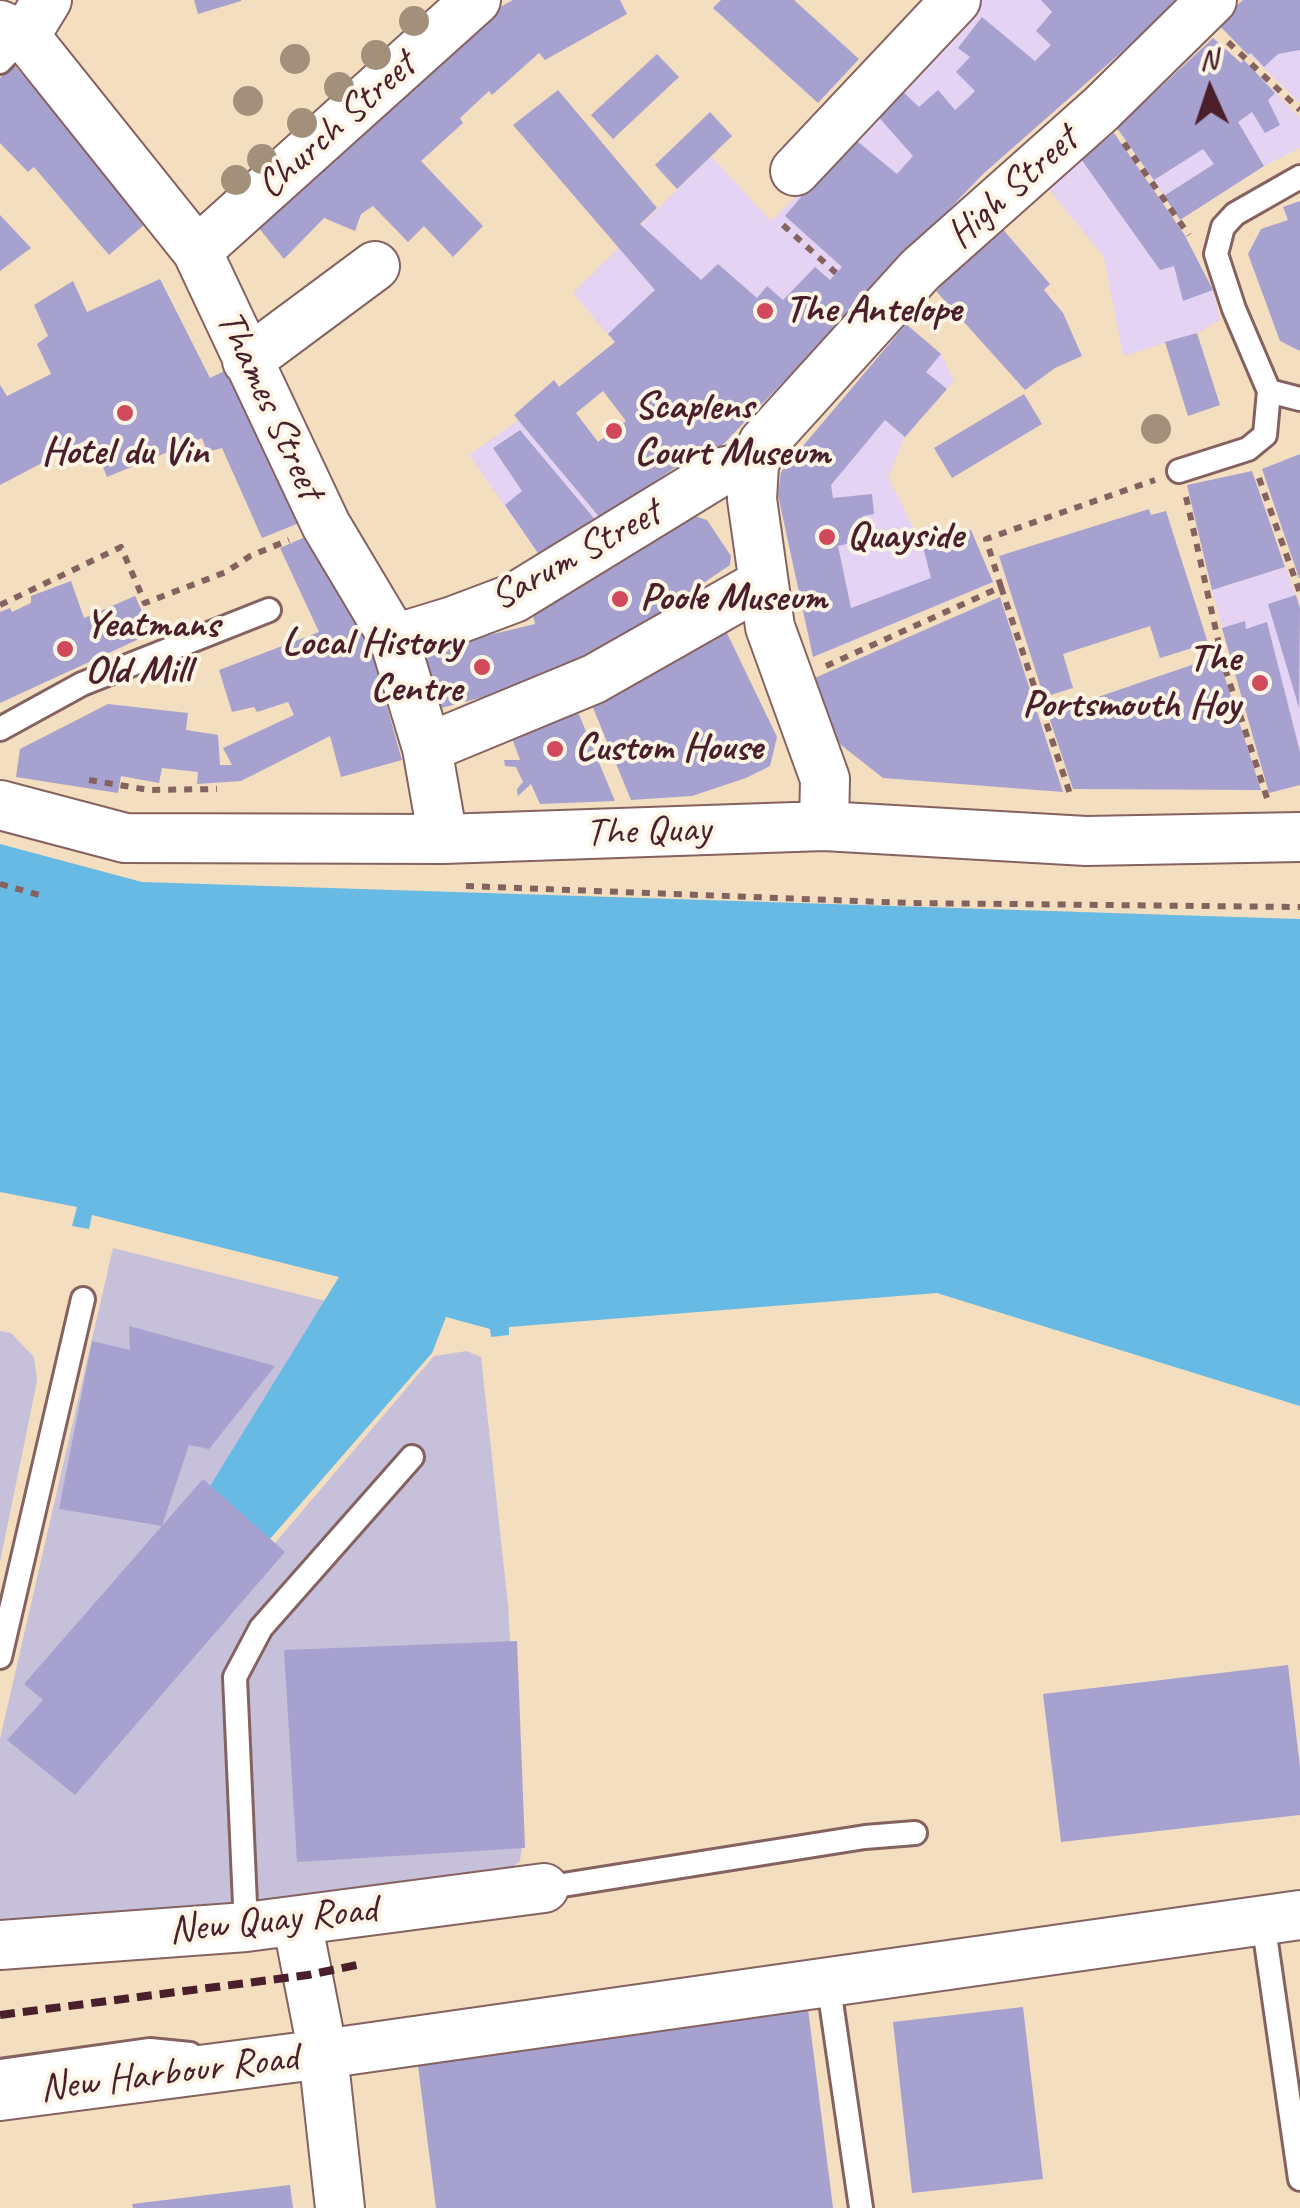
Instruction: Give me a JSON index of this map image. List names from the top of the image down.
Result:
{
  "streets": {
    "street": [
      "Church Street",
      "High Street",
      "Thames Street",
      "Sarum Street",
      "The Quay",
      "New Quay Road",
      "New Harbour Road"
    ]
  },
  "crossings": [
    ["Church Street", "Thames Street"],
    ["High Street", "Sarum Street"],
    ["Thames Street", "Sarum Street"],
    ["Thames Street", "The Quay"],
    ["New Quay Road", "New Harbour Road"]
  ],
  "places": [
    "The Antelope",
    "Hotel du Vin",
    "Scaplens Court Museum",
    "Quayside",
    "Poole Museum",
    "Yeatmans Old Mill",
    "Local History Centre",
    "The Portsmouth Hoy",
    "Custom House"
  ],
  "north": "top"
}
